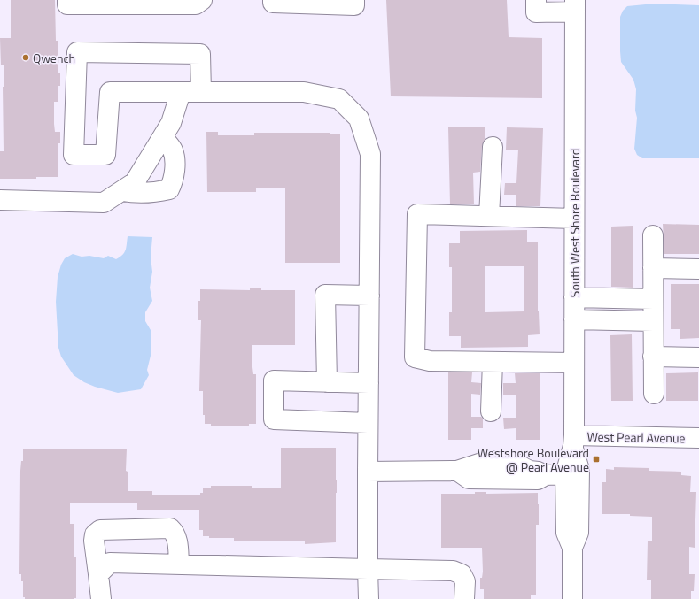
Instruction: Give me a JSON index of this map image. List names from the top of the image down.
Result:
{
  "streets": {
    "street": ["South West Shore Boulevard", "West Pearl Avenue"]
  },
  "crossings": [
    ["South West Shore Boulevard", "West Pearl Avenue"]
  ],
  "places": {
    "other": ["Qwench"],
    "transit": ["Westshore Boulevard @ Pearl Avenue"]
  }
}
